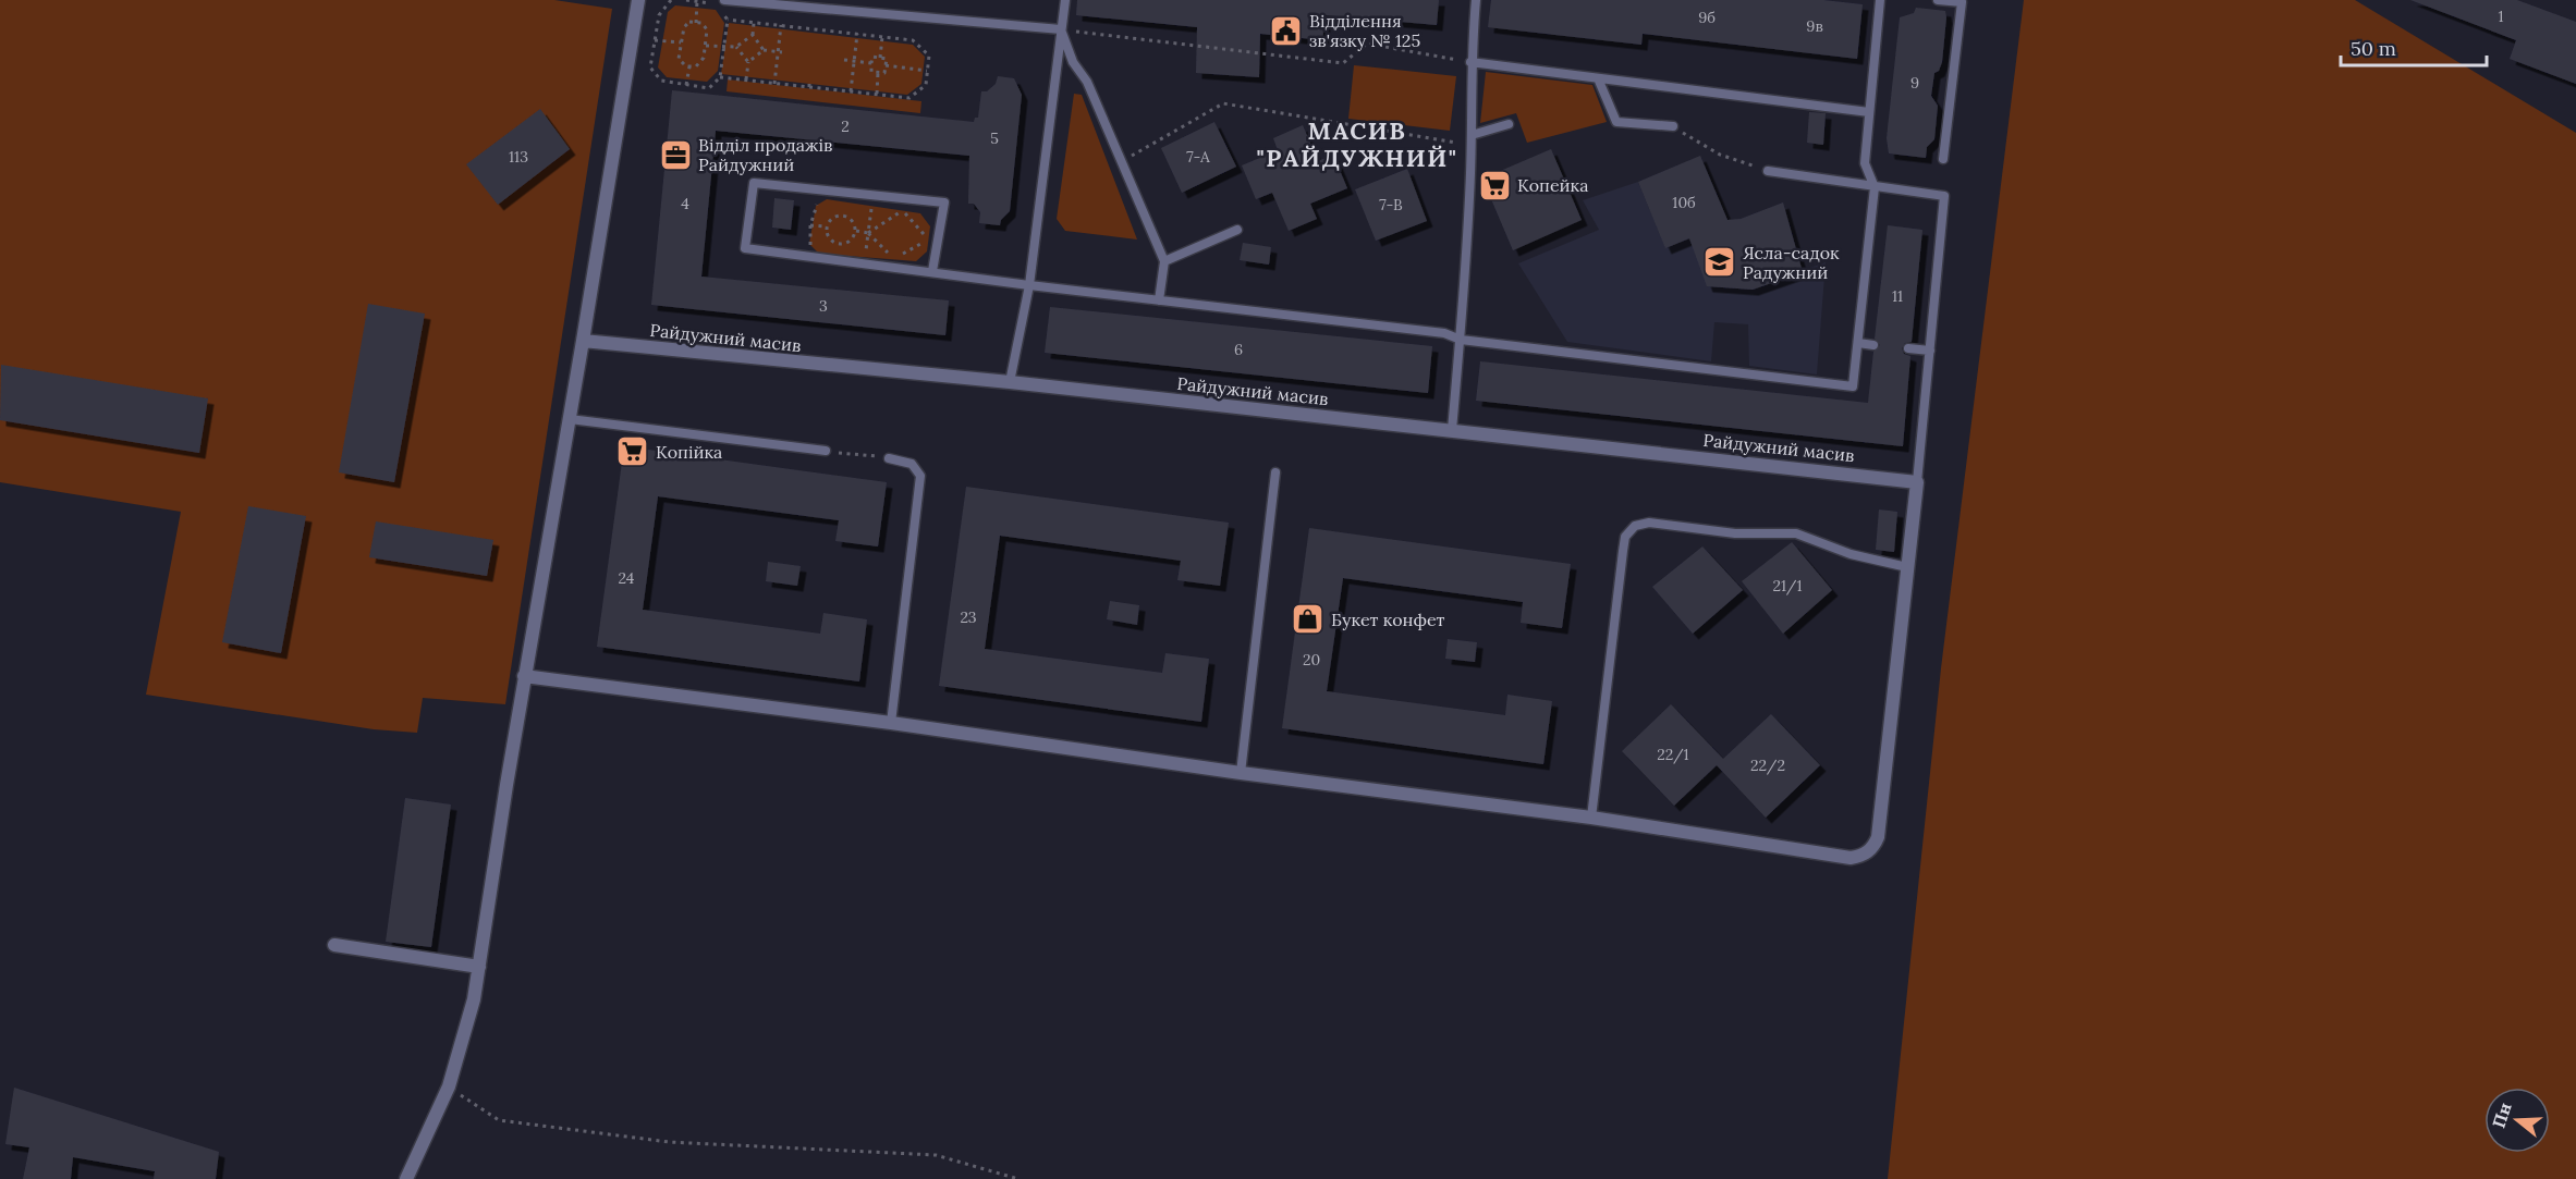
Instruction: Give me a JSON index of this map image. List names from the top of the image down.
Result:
{
  "streets": {
    "street": ["Райдужний масив"]
  },
  "districts": ["МАСИВ \"РАЙДУЖНИЙ\""],
  "places": {
    "public building": ["Відділення зв'язку № 125"],
    "office": ["Відділ продажів Райдужний"],
    "supermarket": ["Копейка", "Копійка"],
    "school or university": ["Ясла-садок Радужний"],
    "shop": ["Букет конфет"]
  },
  "house_numbers": [
    "1",
    "9б",
    "9в",
    "9",
    "2",
    "5",
    "113",
    "7-А",
    "10б",
    "4",
    "7-В",
    "11",
    "3",
    "6",
    "24",
    "21/1",
    "23",
    "20",
    "22/1",
    "22/2"
  ],
  "scale_bar": "50 m",
  "north": "left"
}
